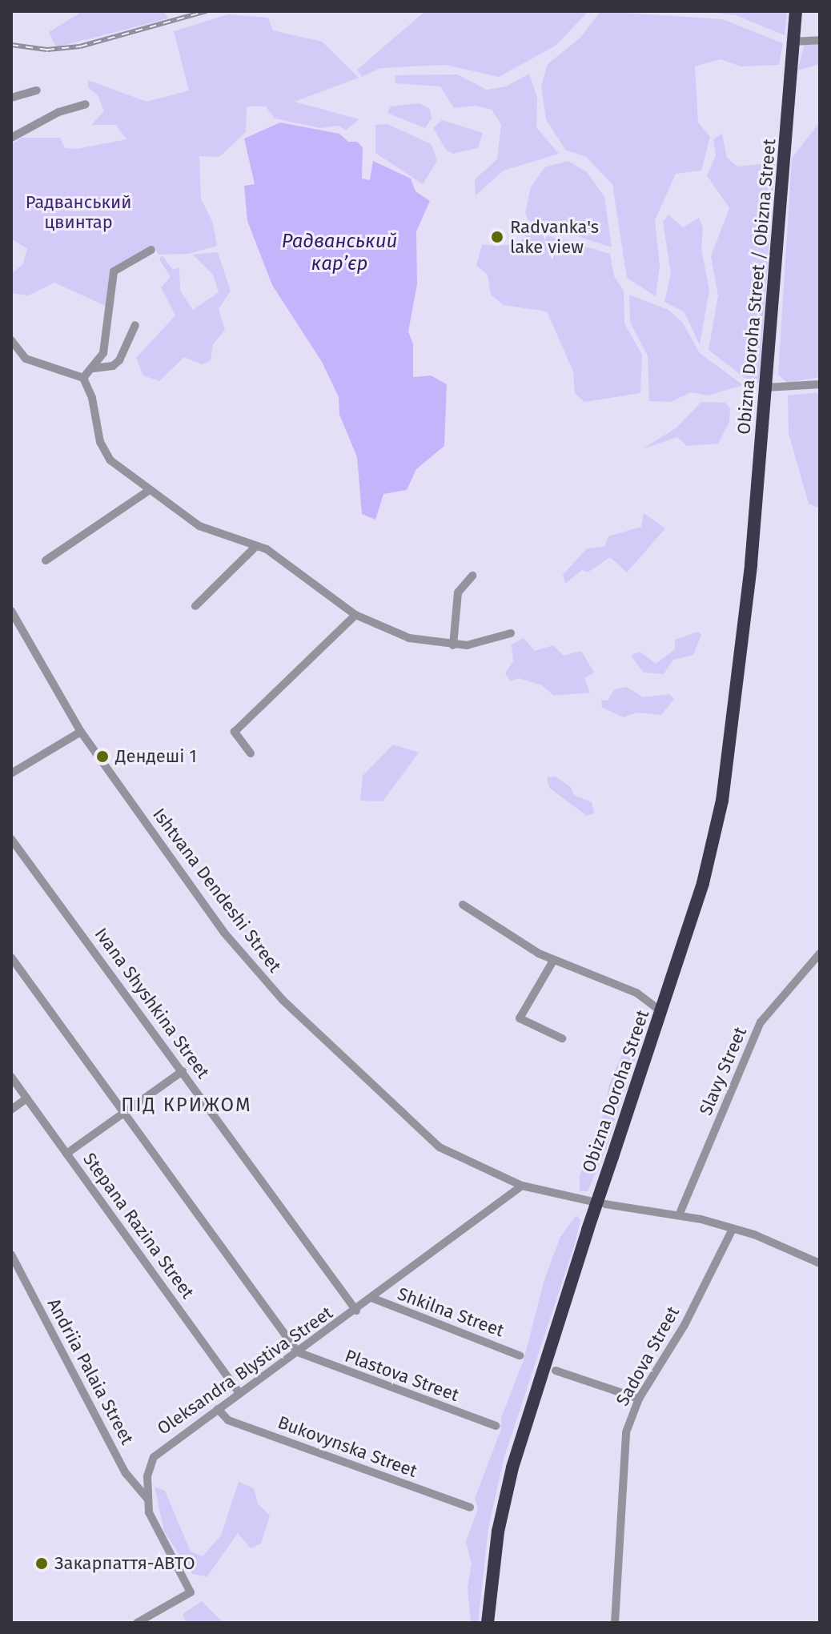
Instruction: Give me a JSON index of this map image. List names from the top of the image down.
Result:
{
  "streets": {
    "highway": ["Obizna Doroha Street / Obizna Street", "Obizna Doroha Street"],
    "street": [
      "Ishtvana Dendeshi Street",
      "Ivana Shyshkina Street",
      "Slavy Street",
      "Stepana Razina Street",
      "Shkilna Street",
      "Sadova Street",
      "Oleksandra Blystiva Street",
      "Andriia Palaia Street",
      "Plastova Street",
      "Bukovynska Street"
    ]
  },
  "crossings": [
    ["Obizna Doroha Street / Obizna Street", "Obizna Doroha Street"],
    ["Ishtvana Dendeshi Street", "Oleksandra Blystiva Street"],
    ["Ivana Shyshkina Street", "Oleksandra Blystiva Street"],
    ["Stepana Razina Street", "Oleksandra Blystiva Street"],
    ["Shkilna Street", "Oleksandra Blystiva Street"],
    ["Oleksandra Blystiva Street", "Andriia Palaia Street"],
    ["Oleksandra Blystiva Street", "Plastova Street"],
    ["Oleksandra Blystiva Street", "Bukovynska Street"]
  ],
  "districts": ["ПІД КРИЖОМ"],
  "water": ["Радванський карʼєр"],
  "parks": ["Радванський цвинтар"],
  "places": ["Radvanka's lake view", "Дендеші 1", "Закарпаття-АВТО"]
}
